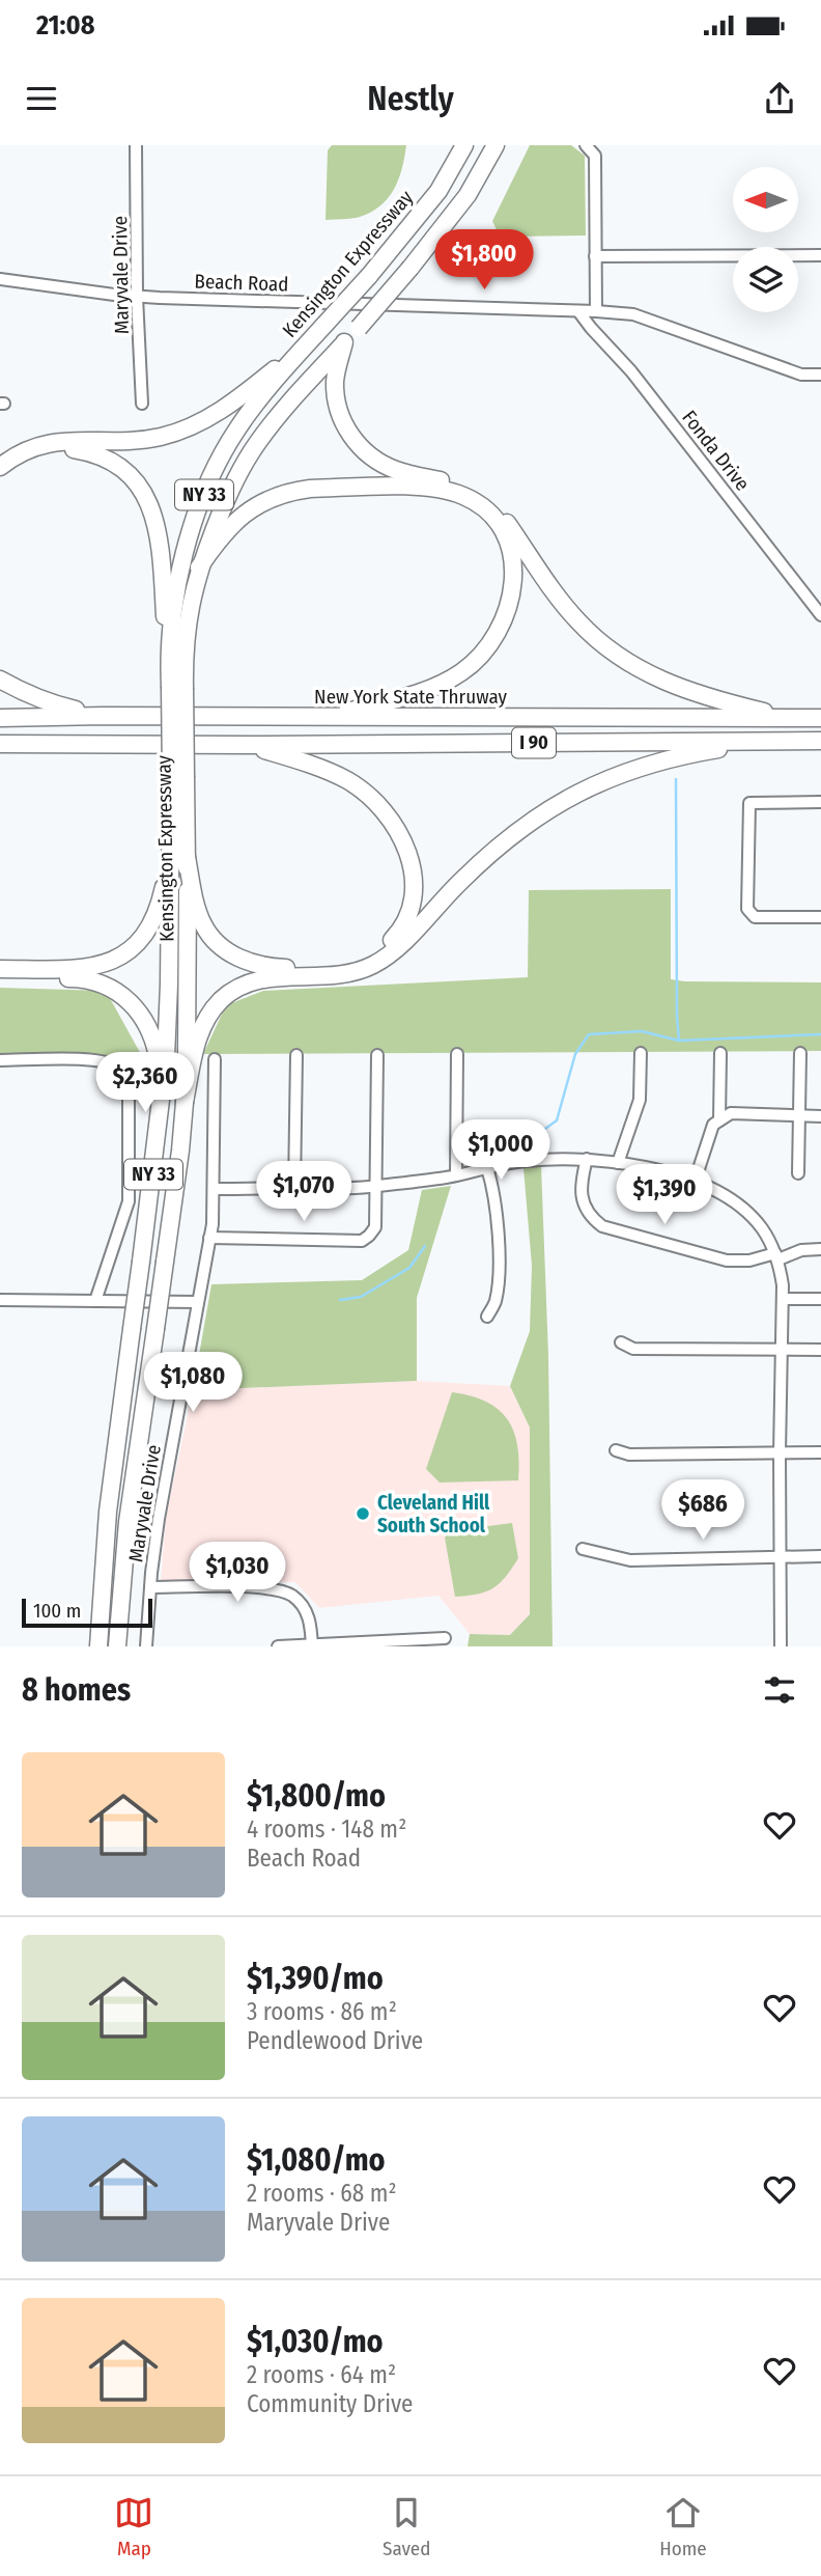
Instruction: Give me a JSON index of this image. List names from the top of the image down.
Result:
{
  "streets": {
    "highway": [
      "Kensington Expressway",
      "NY 33",
      "New York State Thruway",
      "I 90"
    ],
    "street": ["Maryvale Drive", "Beach Road", "Fonda Drive"]
  },
  "crossings": [
    ["Maryvale Drive", "Beach Road"],
    ["Beach Road", "Fonda Drive"]
  ],
  "places": ["Cleveland Hill South School"],
  "scale_bar": "100 m",
  "north": "left",
  "page": {
    "status": "21:08",
    "header": "Nestly",
    "price": [
      "$1,800",
      "$2,360",
      "$1,000",
      "$1,070",
      "$1,390",
      "$1,080",
      "$686",
      "$1,030"
    ],
    "scale": "100 m",
    "heading": "8 homes",
    "list": [
      {
        "name": "$1,800/mo",
        "note": "4 rooms · 148 m² · Beach Road"
      },
      {
        "name": "$1,390/mo",
        "note": "3 rooms · 86 m² · Pendlewood Drive"
      },
      {
        "name": "$1,080/mo",
        "note": "2 rooms · 68 m² · Maryvale Drive"
      },
      {
        "name": "$1,030/mo",
        "note": "2 rooms · 64 m² · Community Drive"
      }
    ],
    "tabs": ["Map", "Saved", "Home"]
  }
}
